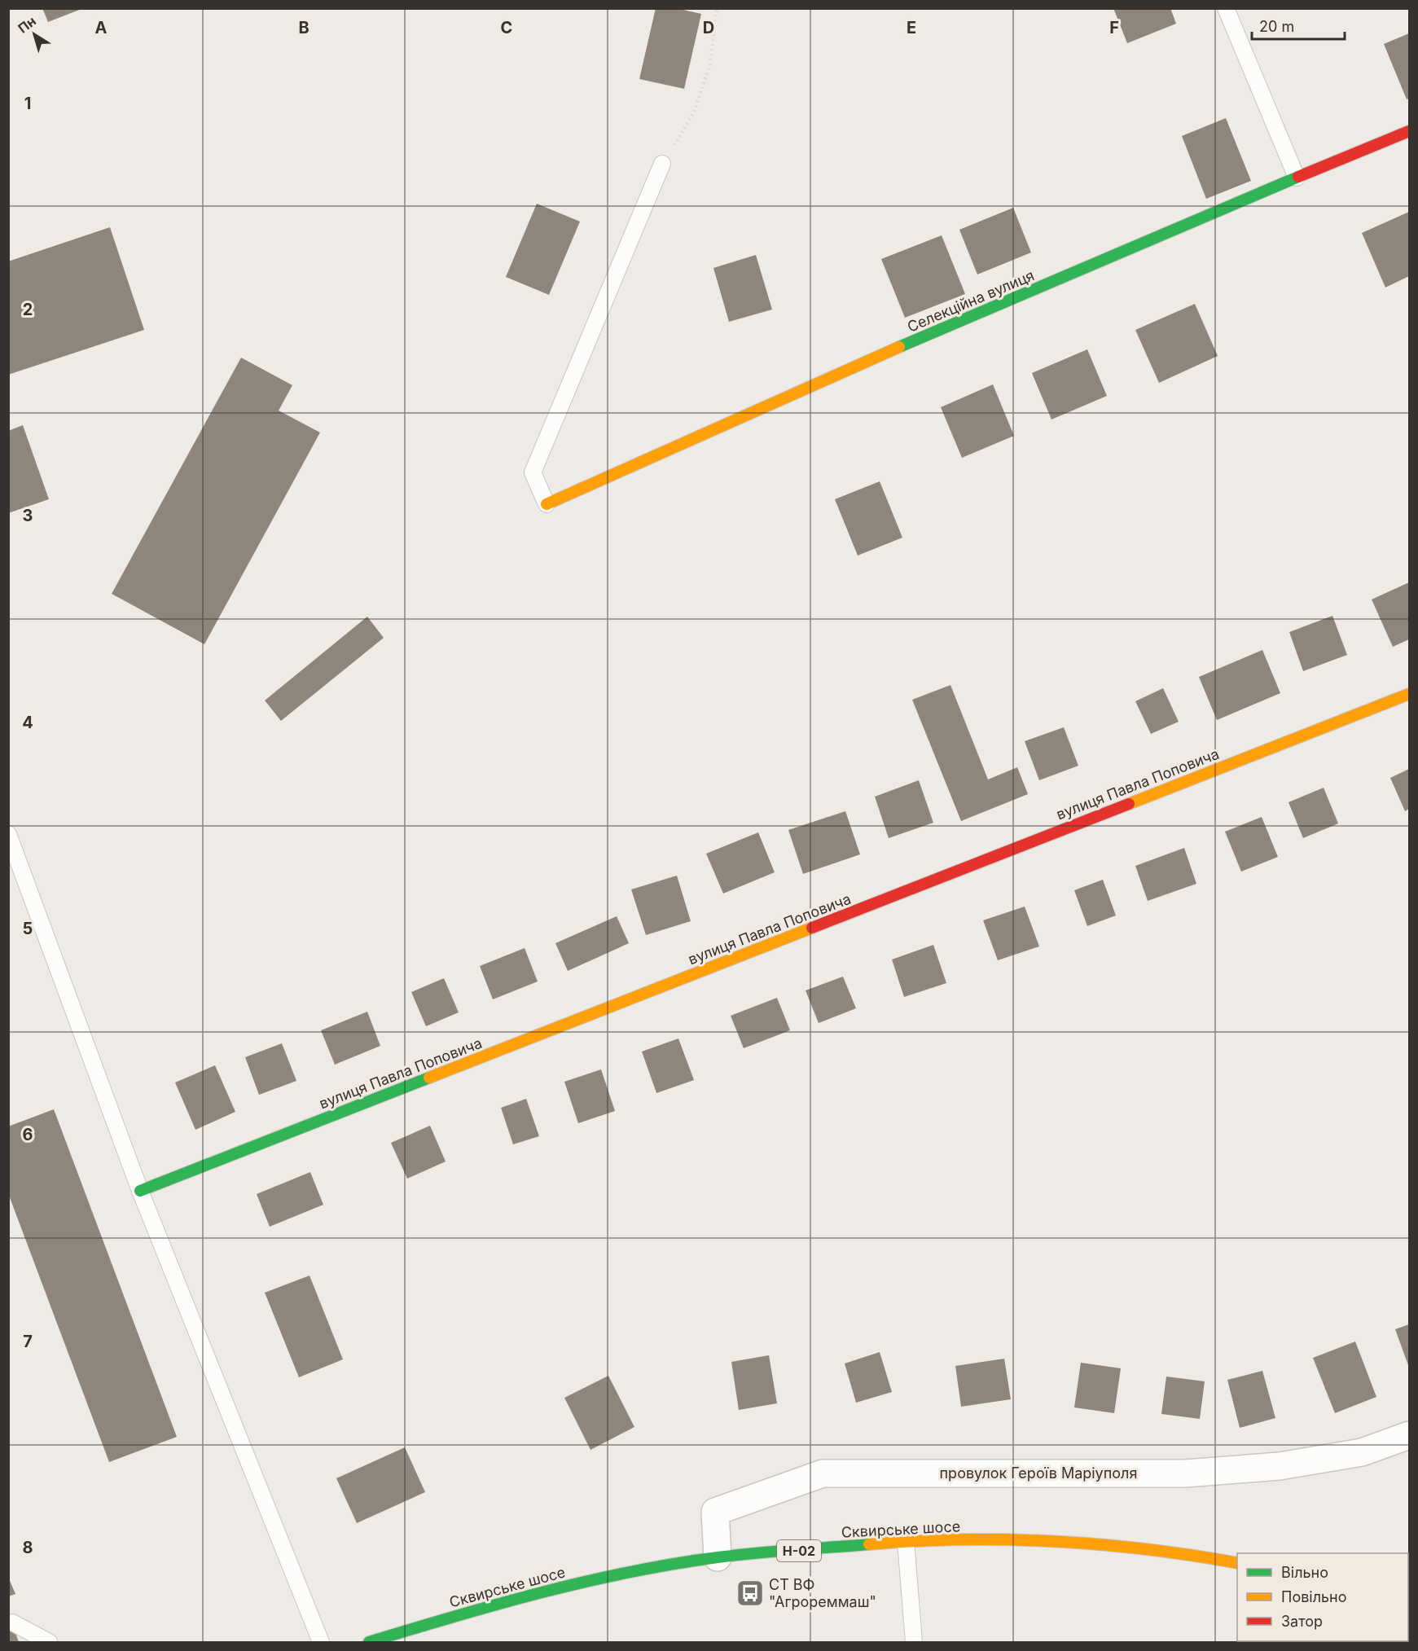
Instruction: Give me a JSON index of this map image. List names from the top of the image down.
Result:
{
  "streets": {
    "street": [
      "Селекційна вулиця",
      "вулиця Павла Поповича",
      "провулок Героїв Маріуполя",
      "Сквирське шосе",
      "Н-02"
    ]
  },
  "crossings": [
    ["провулок Героїв Маріуполя", "Сквирське шосе"]
  ],
  "places": {
    "bus stop": ["СТ ВФ \"Агрореммаш\""]
  },
  "legend": ["Вільно", "Повільно", "Затор"],
  "scale_bar": "20 m",
  "north": "top left",
  "grid": {
    "columns": [
      "A",
      "B",
      "C",
      "D",
      "E",
      "F"
    ],
    "rows": [
      "1",
      "2",
      "3",
      "4",
      "5",
      "6",
      "7",
      "8"
    ]
  }
}
